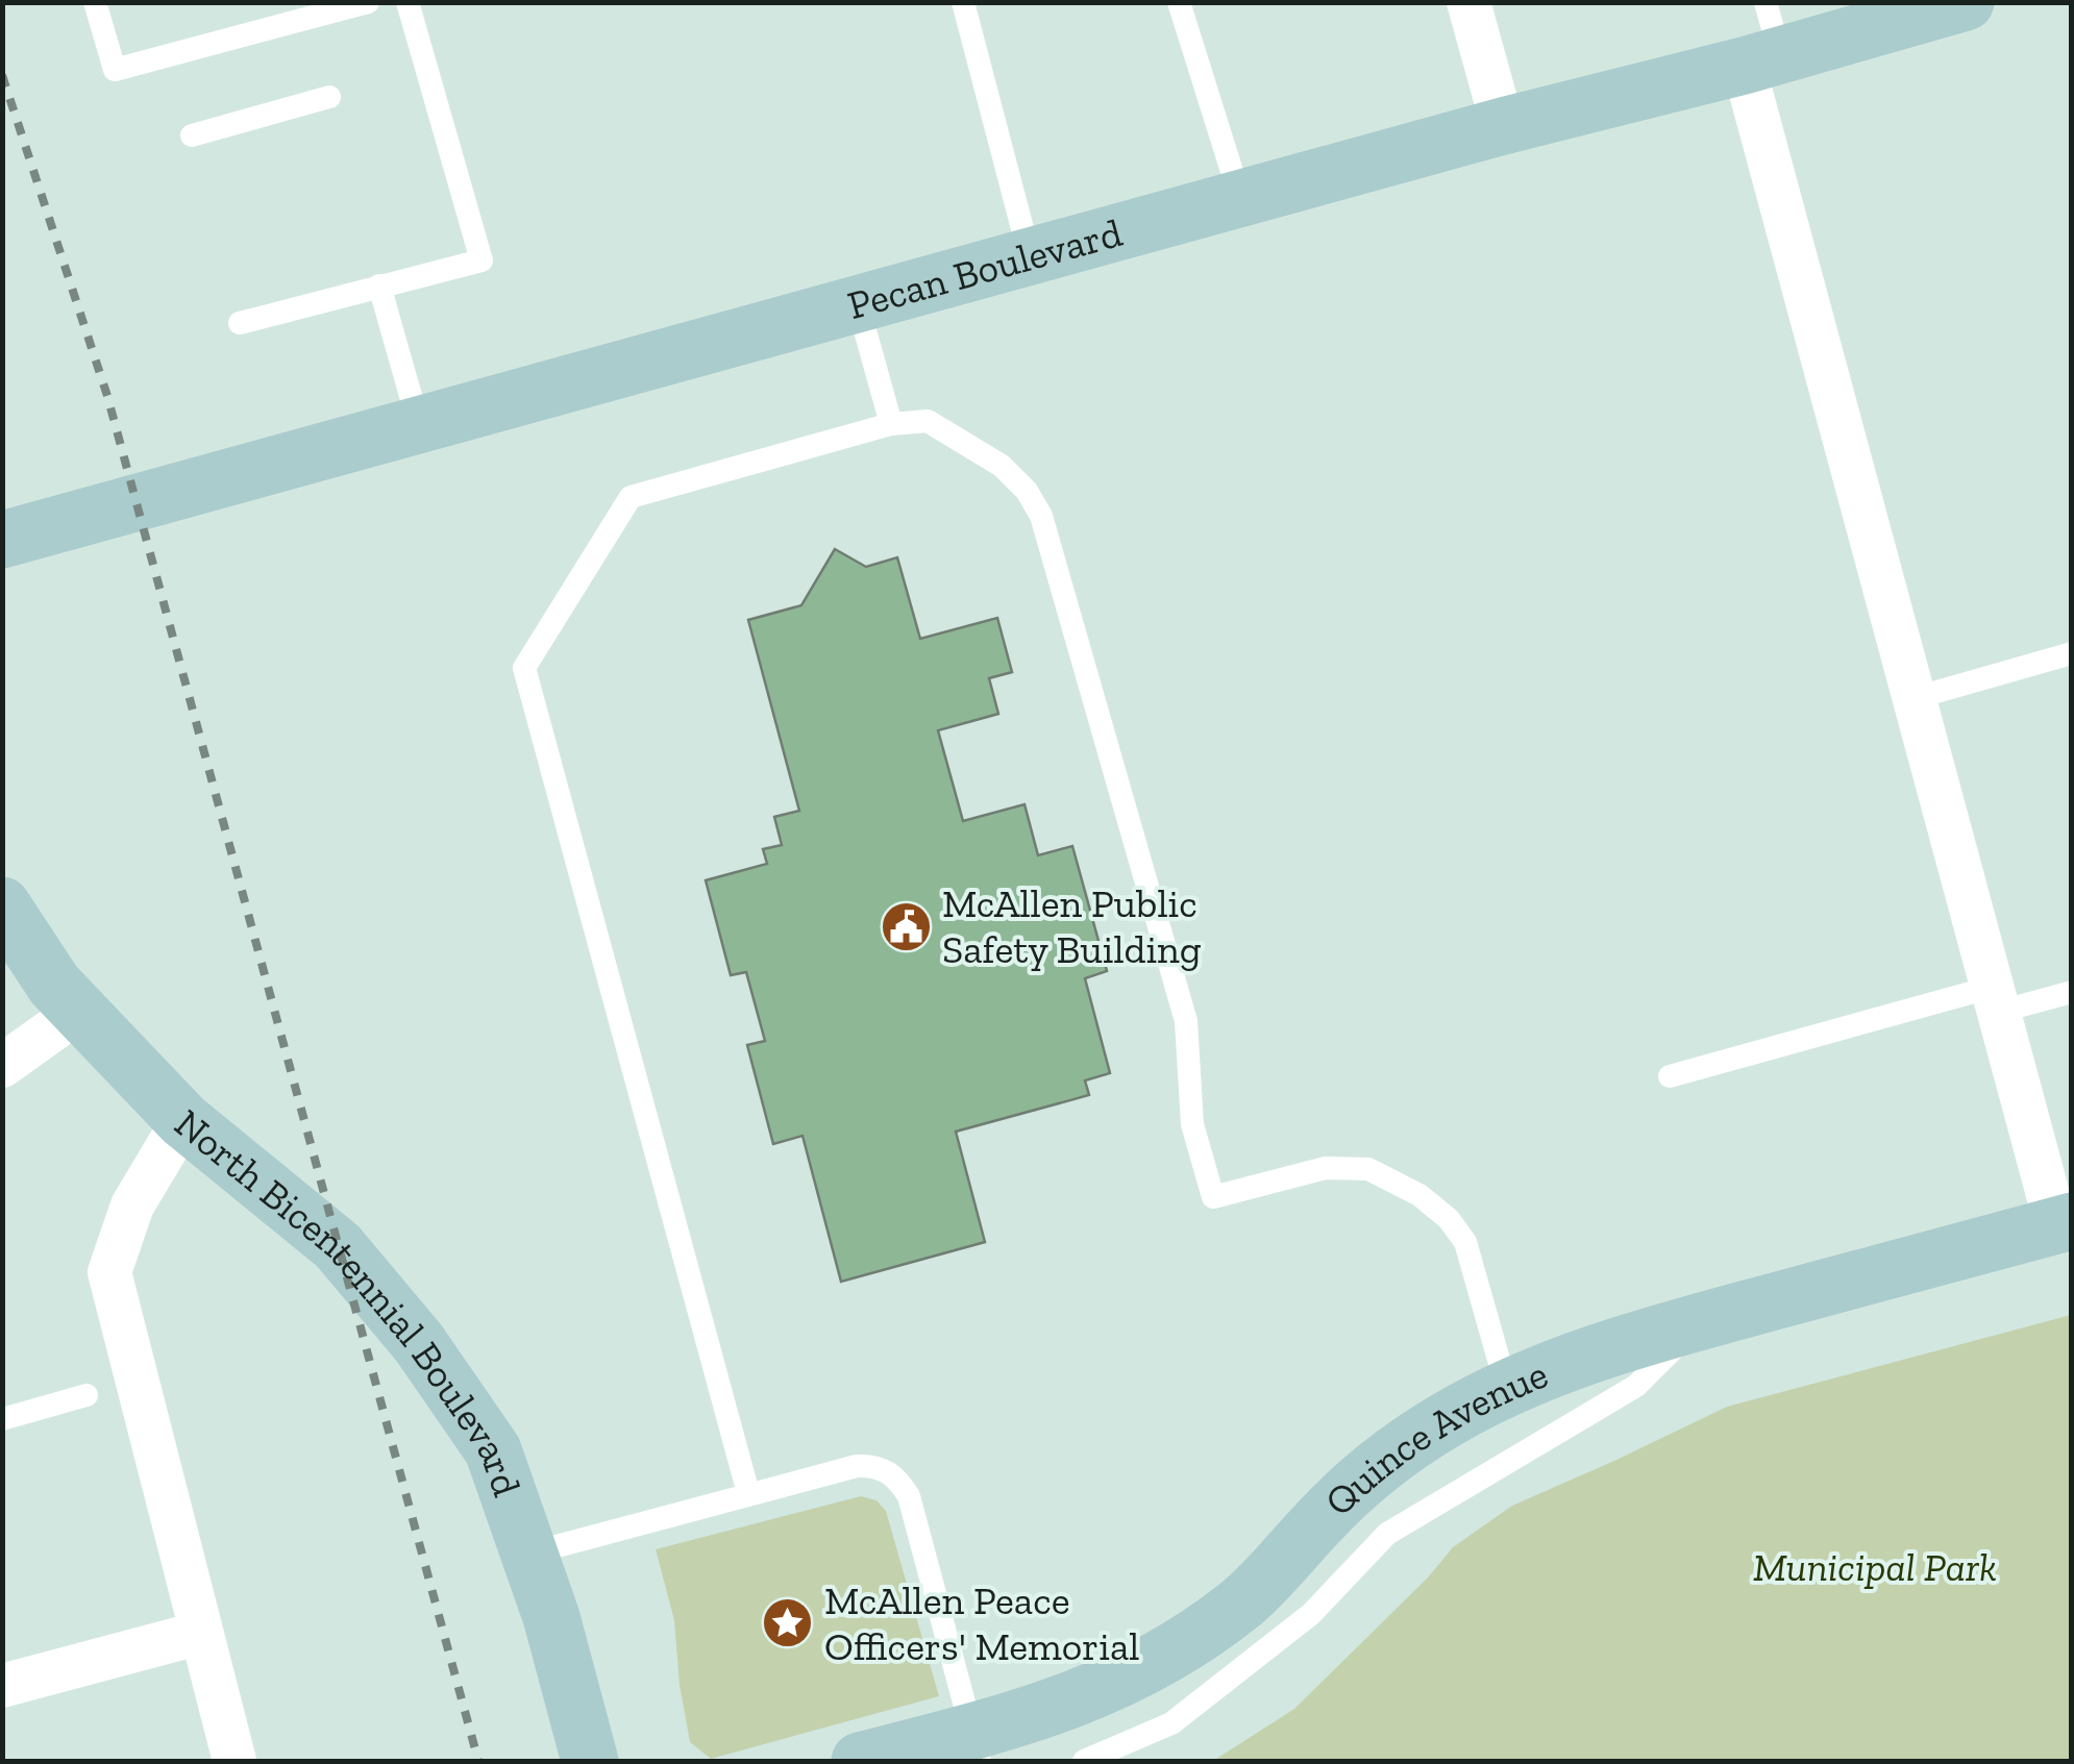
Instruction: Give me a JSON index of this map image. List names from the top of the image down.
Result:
{
  "streets": {
    "main road": ["Pecan Boulevard", "North Bicentennial Boulevard", "Quince Avenue"]
  },
  "parks": ["Municipal Park"],
  "places": {
    "public building": ["McAllen Public Safety Building"],
    "place": ["McAllen Peace Officers' Memorial"]
  }
}
